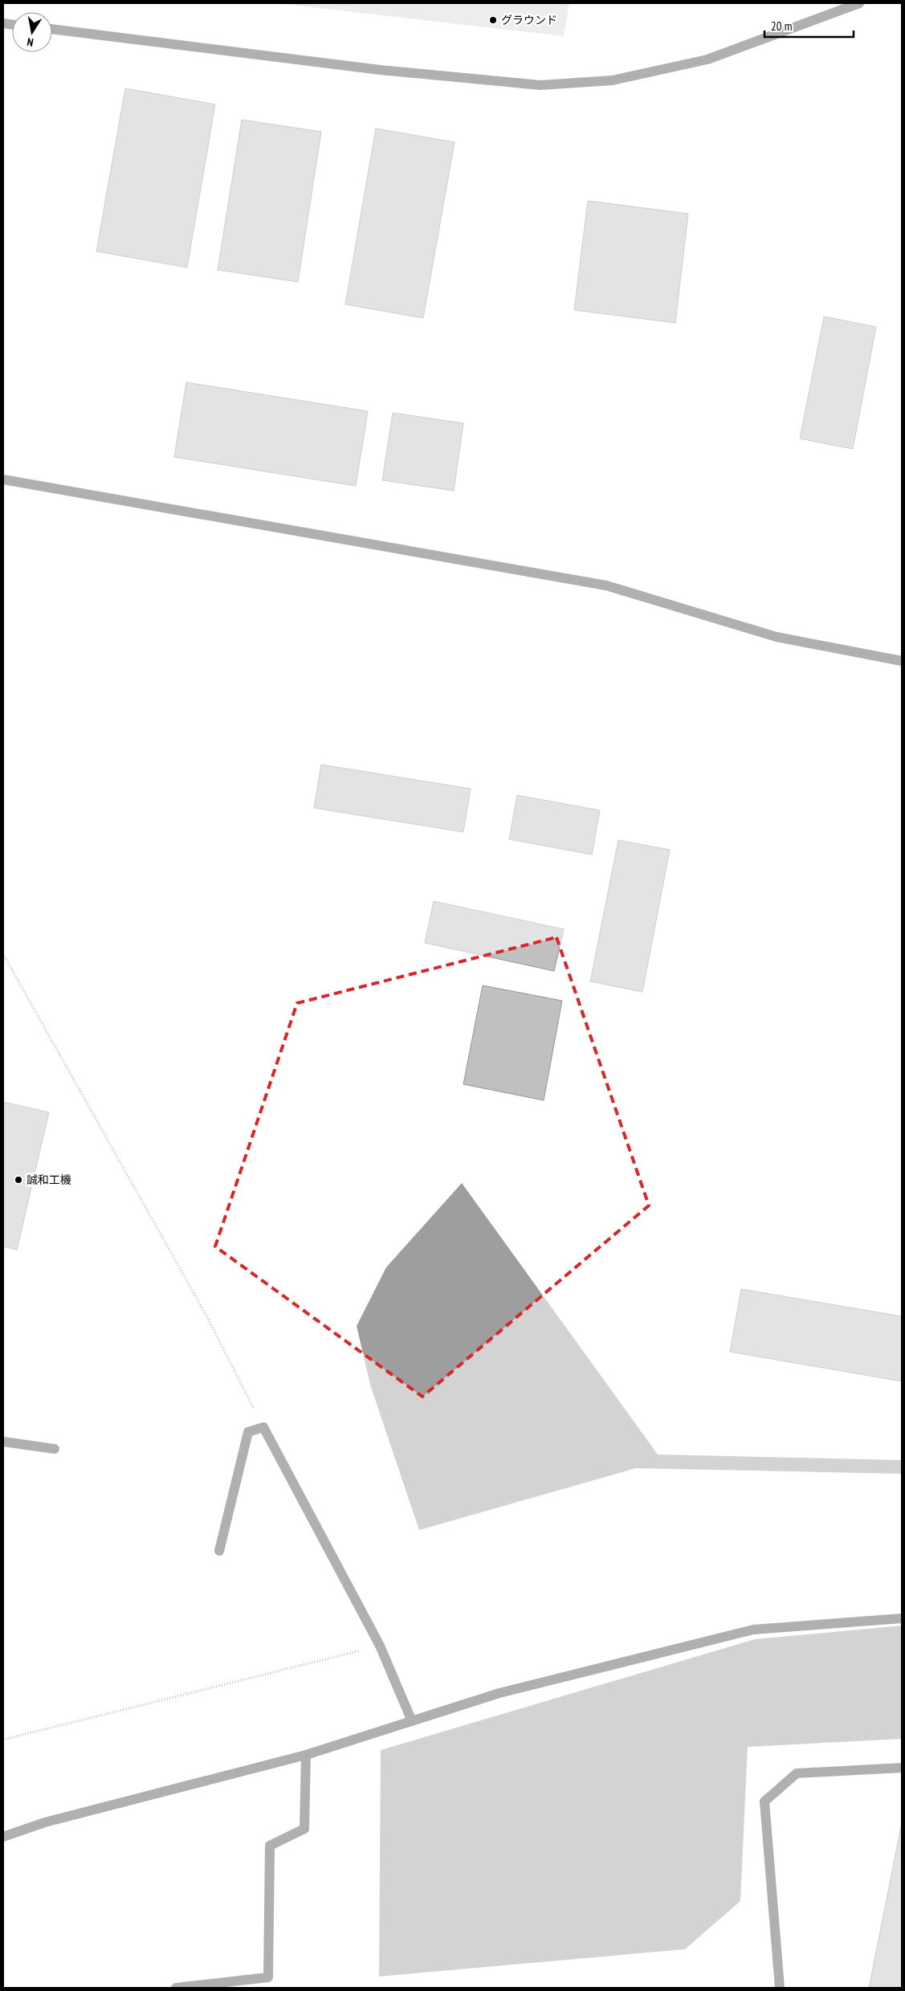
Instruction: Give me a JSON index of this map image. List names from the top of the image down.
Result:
{
  "places": ["グラウンド", "誠和工機"],
  "scale_bar": "20 m",
  "north": "bottom"
}
